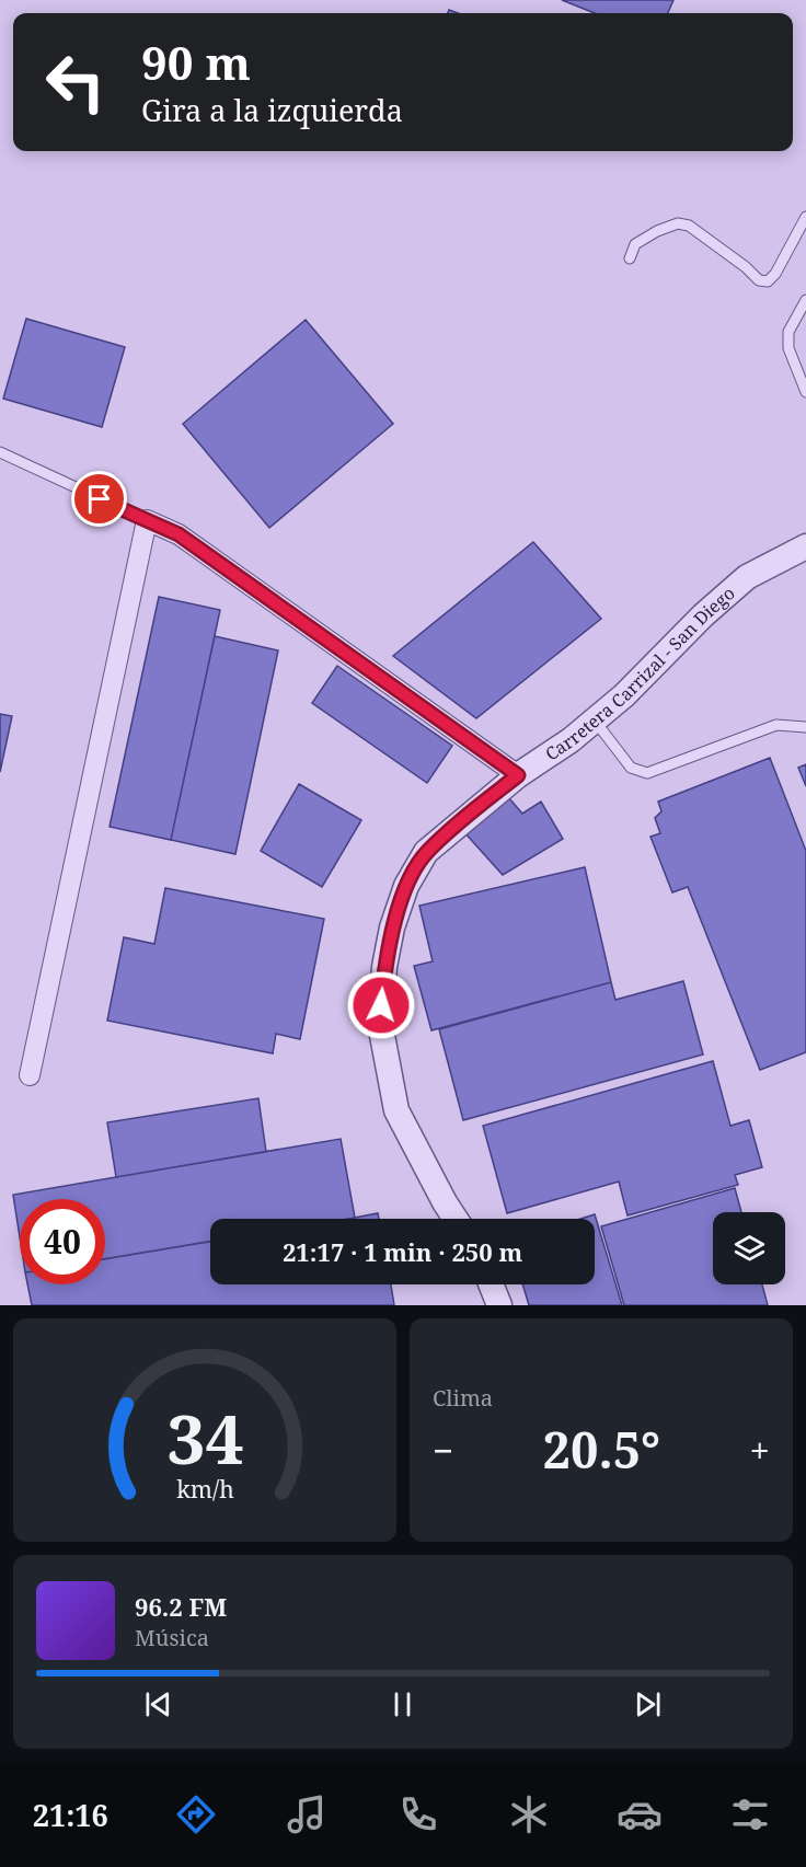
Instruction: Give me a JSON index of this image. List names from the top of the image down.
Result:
{
  "streets": {
    "street": ["Carretera Carrizal - San Diego"]
  },
  "page": {
    "turn": ["90 m", "Gira a la izquierda"],
    "limit": "40",
    "trip": "21:17 · 1 min · 250 m",
    "tile": "Clima",
    "heat": ["−", "20.5°", "+"],
    "song": ["96.2 FM", "Música"],
    "tabs": "21:16",
    "gauge": ["34", "km/h"]
  }
}
